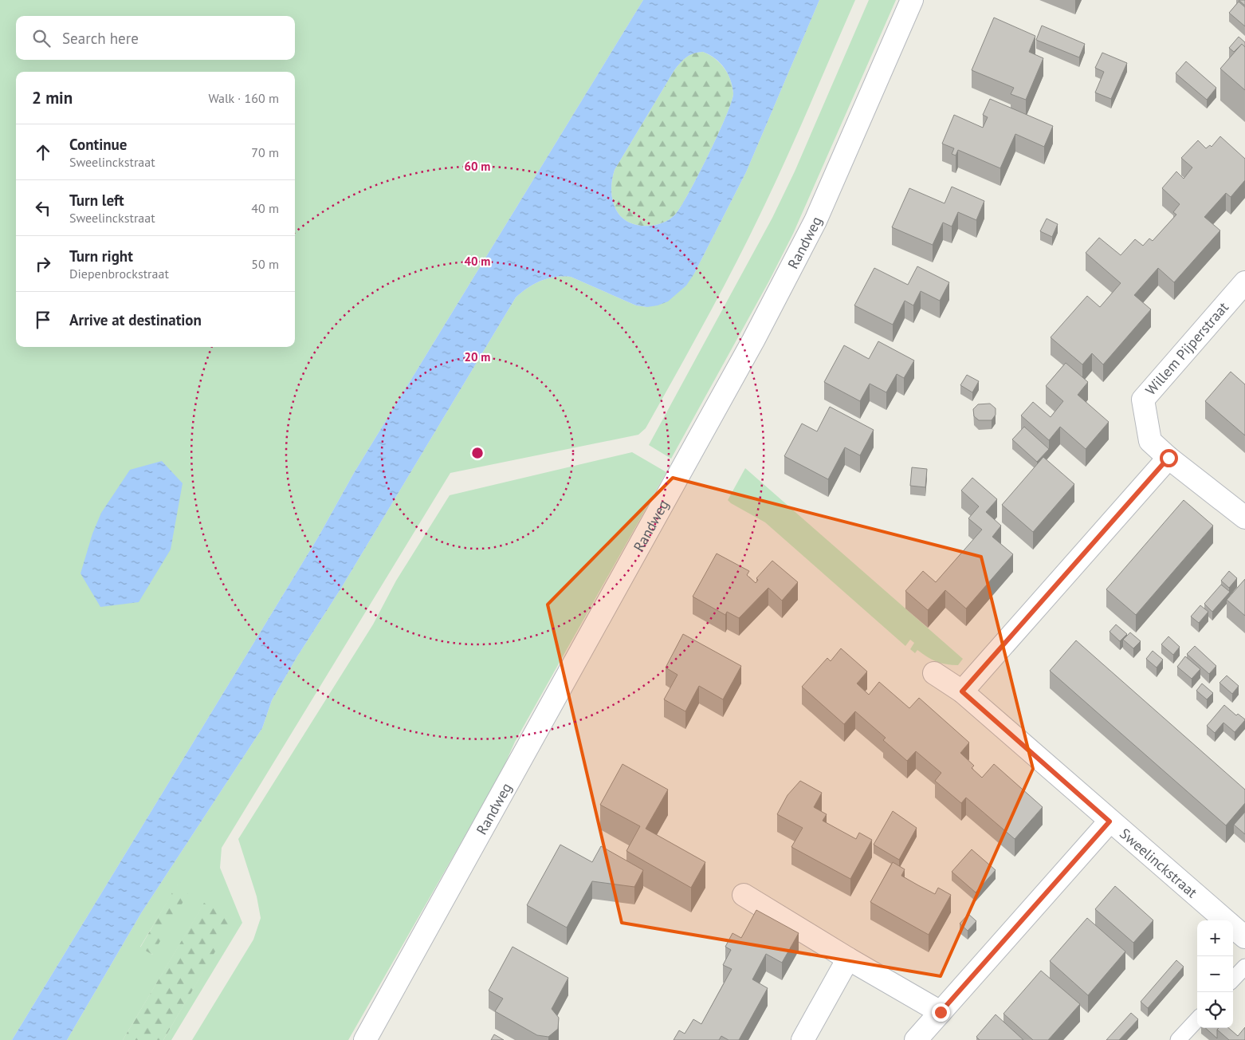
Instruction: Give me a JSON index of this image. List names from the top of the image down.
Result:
{
  "streets": {
    "street": ["Randweg", "Willem Pijperstraat", "Sweelinckstraat"]
  },
  "page": {
    "search": "Search here",
    "heading": ["2 min", "Walk · 160 m"],
    "list": [
      ["Continue", "Sweelinckstraat", "70 m"],
      ["Turn left", "Sweelinckstraat", "40 m"],
      ["Turn right", "Diepenbrockstraat", "50 m"],
      "Arrive at destination"
    ],
    "map_buttons": ["+", "−"]
  },
  "rings": ["60 m", "40 m", "20 m"]
}
